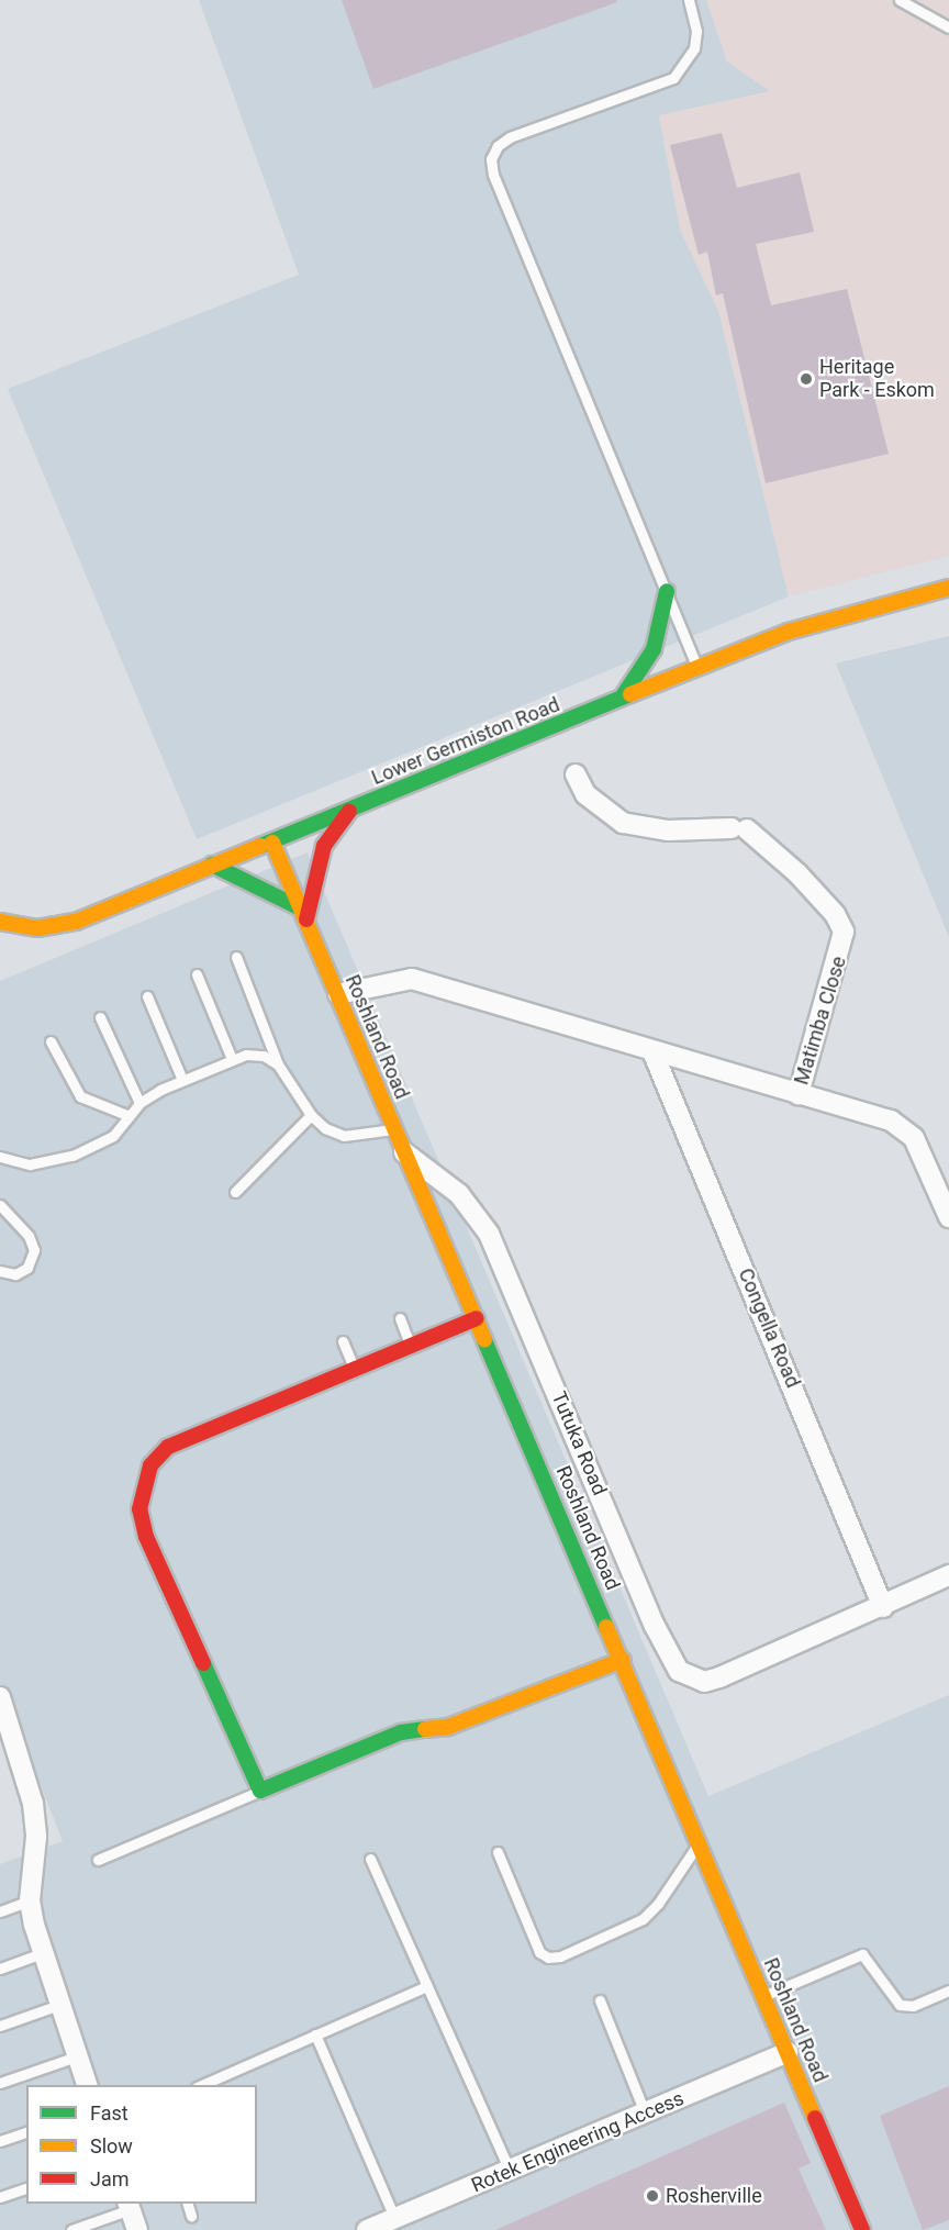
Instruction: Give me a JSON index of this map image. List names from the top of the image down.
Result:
{
  "streets": {
    "street": [
      "Lower Germiston Road",
      "Matimba Close",
      "Roshland Road",
      "Congella Road",
      "Tutuka Road",
      "Rotek Engineering Access"
    ]
  },
  "crossings": [
    ["Lower Germiston Road", "Roshland Road"],
    ["Roshland Road", "Tutuka Road"],
    ["Roshland Road", "Rotek Engineering Access"],
    ["Congella Road", "Tutuka Road"]
  ],
  "places": ["Heritage Park - Eskom", "Rosherville"],
  "legend": ["Fast", "Slow", "Jam"]
}
